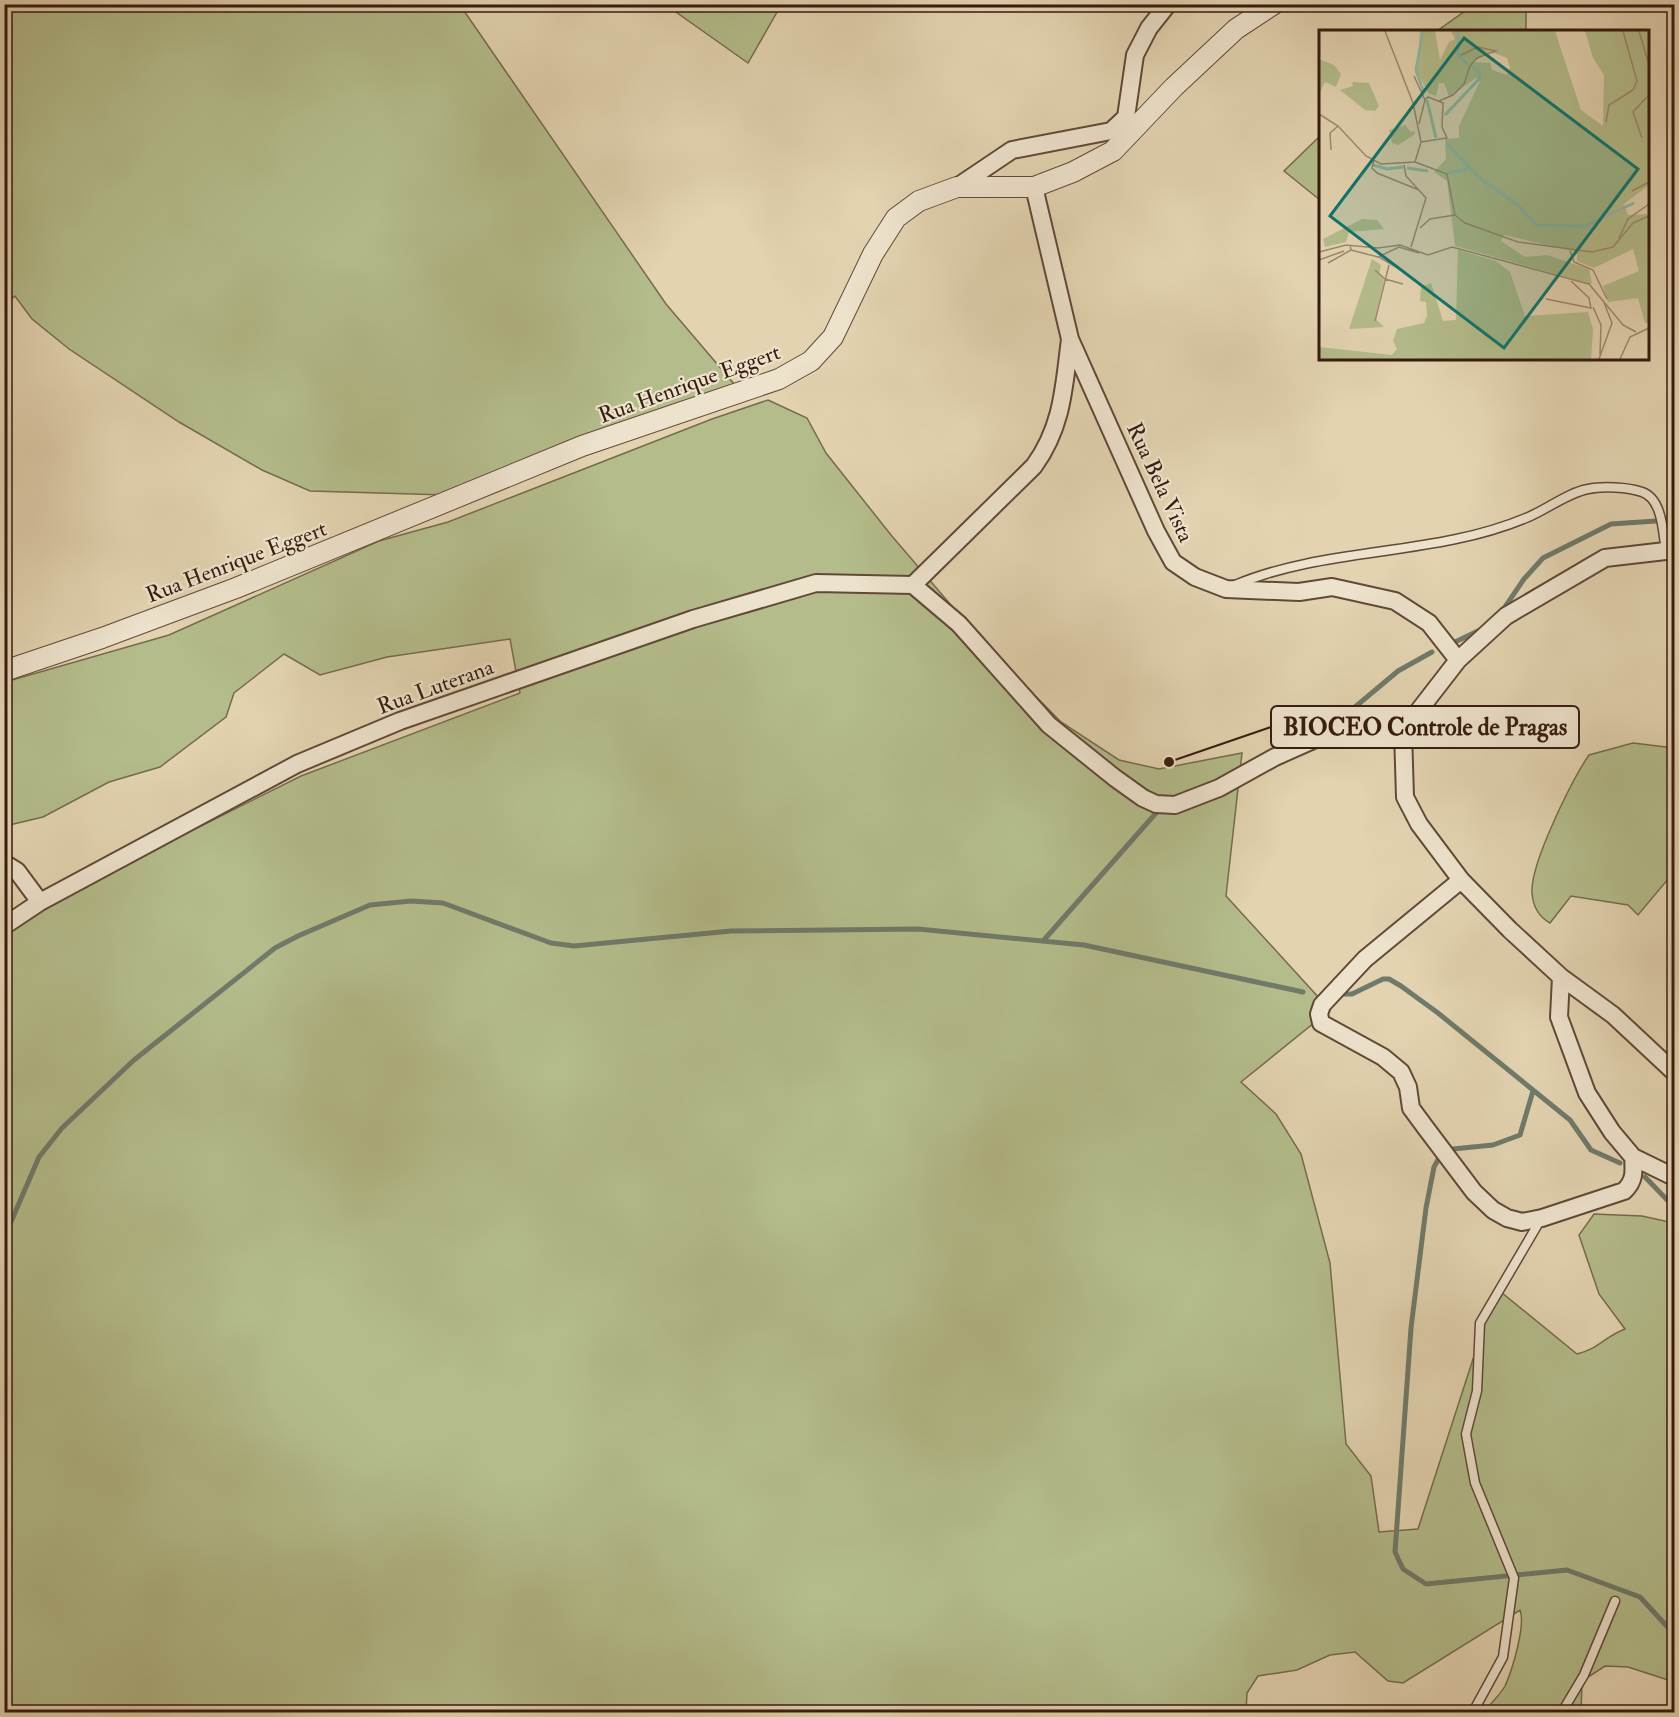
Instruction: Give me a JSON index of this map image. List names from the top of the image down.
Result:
{
  "streets": {
    "street": ["Rua Henrique Eggert", "Rua Bela Vista", "Rua Luterana"]
  },
  "crossings": [
    ["Rua Henrique Eggert", "Rua Bela Vista"]
  ],
  "places": ["BIOCEO Controle de Pragas"]
}
